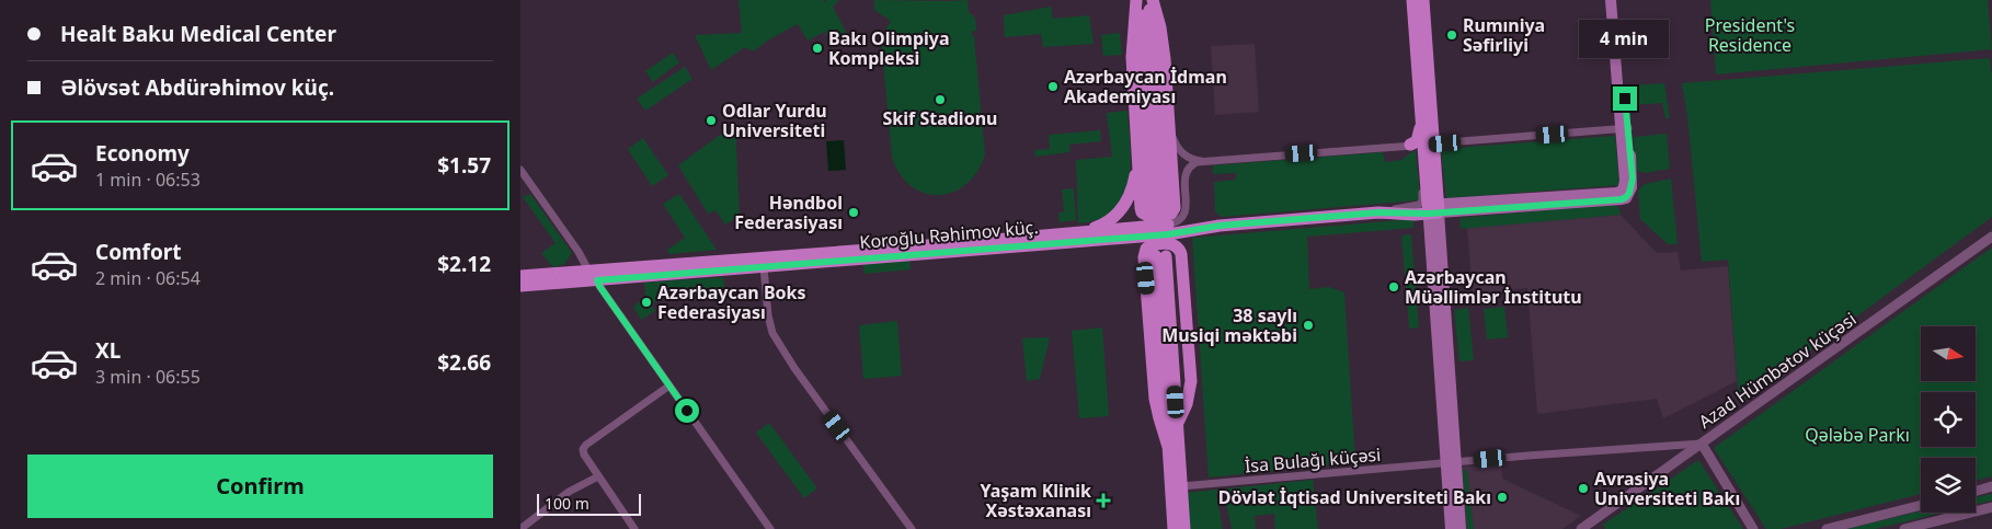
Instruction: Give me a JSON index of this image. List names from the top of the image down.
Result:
{
  "streets": {
    "main road": ["Koroğlu Rəhimov küç."],
    "street": ["Azad Hümbətov küçəsi", "İsa Bulağı küçəsi"]
  },
  "crossings": [
    ["Azad Hümbətov küçəsi", "İsa Bulağı küçəsi"]
  ],
  "parks": ["President's Residence", "Qələbə Parkı"],
  "places": {
    "other": [
      "Rumıniya Səfirliyi",
      "Bakı Olimpiya Kompleksi",
      "Azərbaycan İdman Akademiyası",
      "Skif Stadionu",
      "Odlar Yurdu Universiteti",
      "Həndbol Federasiyası",
      "Azərbaycan Müəllimlər İnstitutu",
      "Azərbaycan Boks Federasiyası",
      "38 saylı Musiqi məktəbi",
      "Avrasiya Universiteti Bakı",
      "Dövlət İqtisad Universiteti Bakı"
    ],
    "health": ["Yaşam Klinik Xəstəxanası"]
  },
  "scale_bar": "100 m",
  "north": "right",
  "page": {
    "banner": ["Healt Baku Medical Center", "Əlövsət Abdürəhimov küç."],
    "bubble": "4 min",
    "list": [
      {
        "name": "Economy",
        "note": "1 min · 06:53",
        "value": "$1.57"
      },
      {
        "name": "Comfort",
        "note": "2 min · 06:54",
        "value": "$2.12"
      },
      {
        "name": "XL",
        "note": "3 min · 06:55",
        "value": "$2.66"
      }
    ],
    "buttons": "Confirm",
    "scale": "100 m"
  }
}
